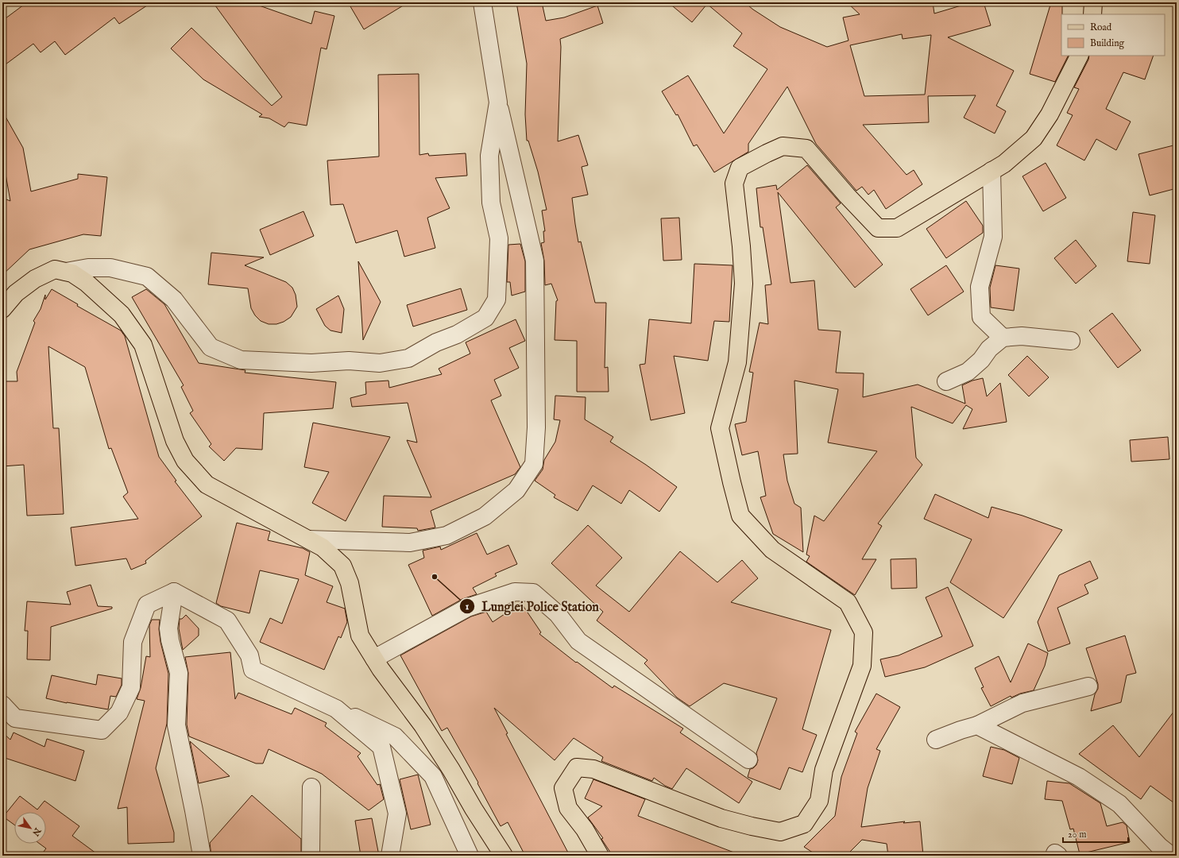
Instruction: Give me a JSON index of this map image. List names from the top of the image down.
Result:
{
  "places": ["Lunglei Police Station"],
  "legend": ["Road", "Building"],
  "scale_bar": "20 m",
  "north": "bottom right"
}
